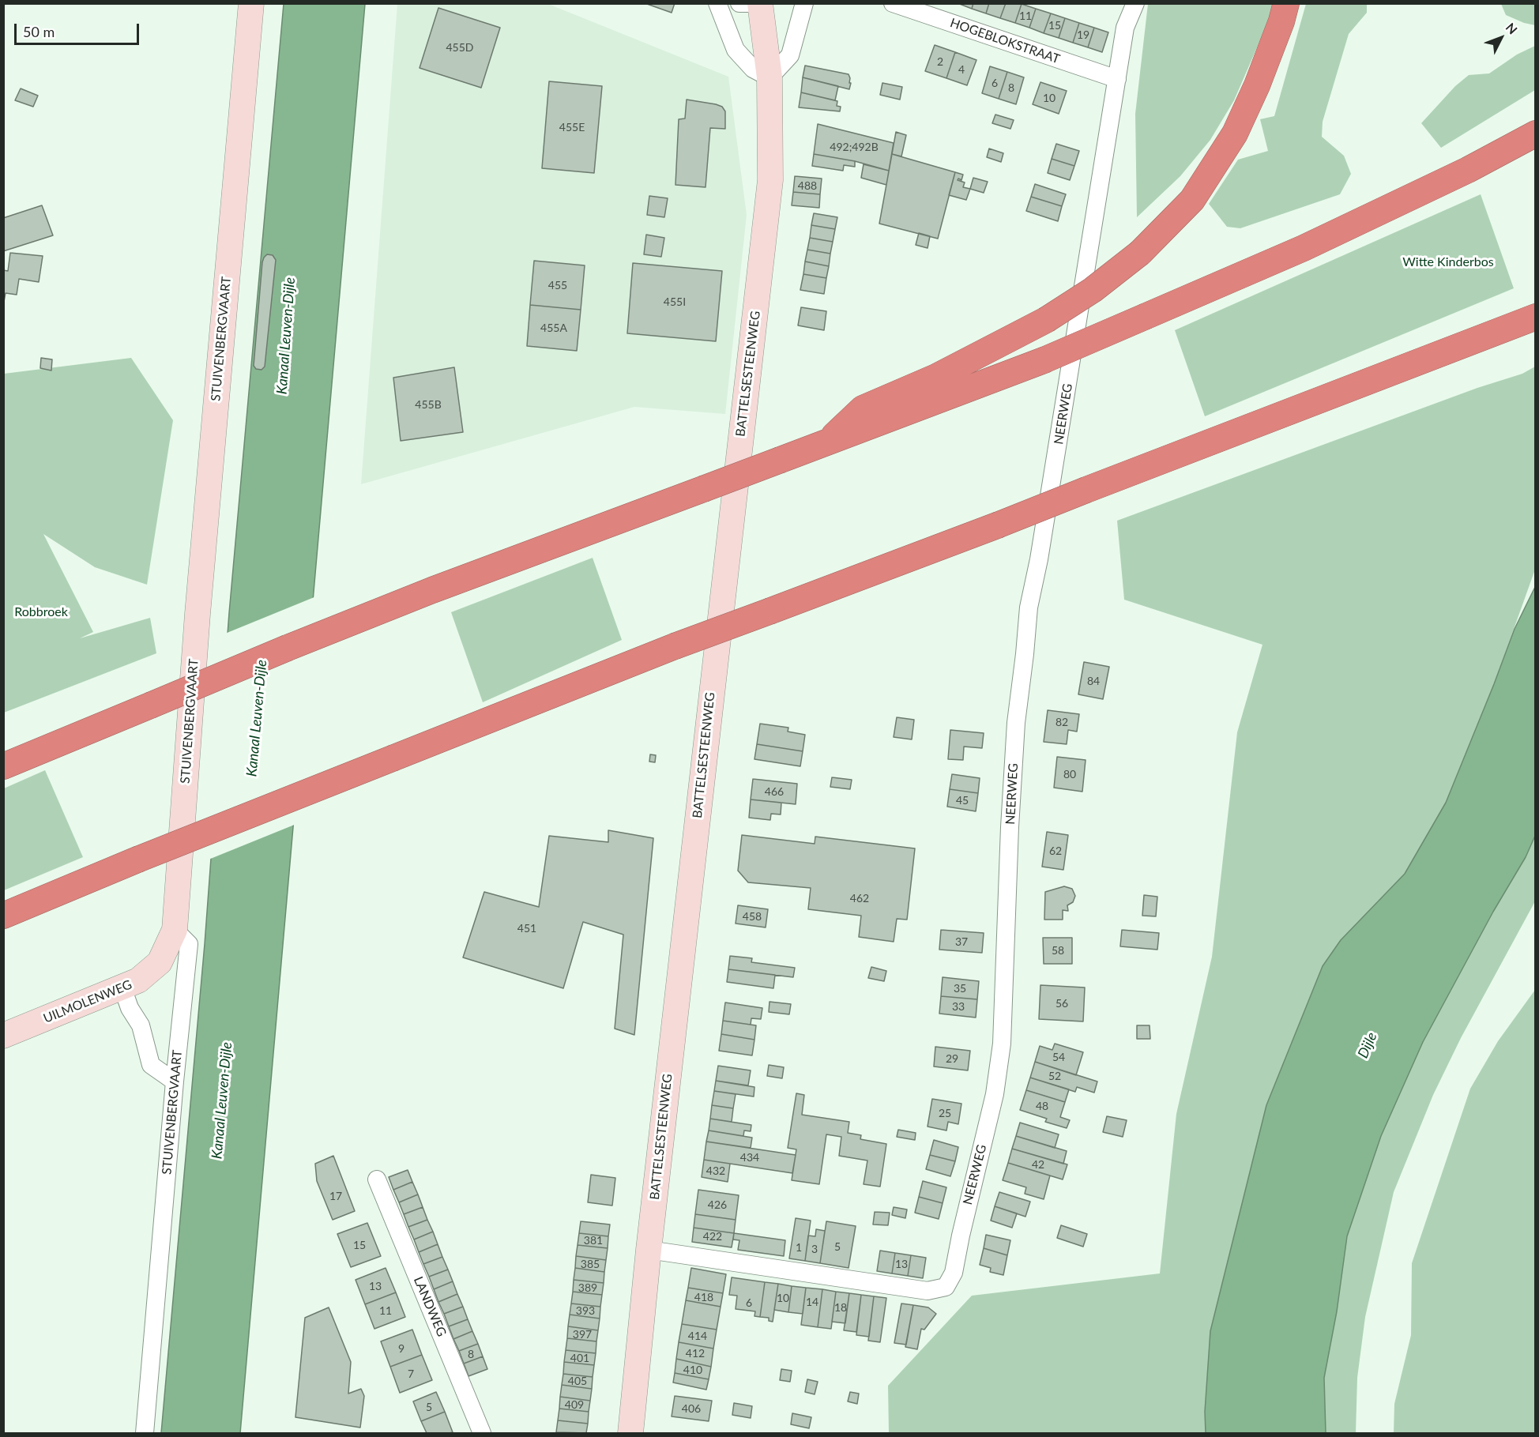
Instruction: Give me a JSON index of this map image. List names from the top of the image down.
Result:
{
  "streets": {
    "main road": ["STUIVENBERGVAART", "BATTELSESTEENWEG", "UILMOLENWEG"],
    "street": ["HOGEBLOKSTRAAT", "NEERWEG", "LANDWEG"]
  },
  "crossings": [
    ["HOGEBLOKSTRAAT", "NEERWEG"],
    ["STUIVENBERGVAART", "UILMOLENWEG"],
    ["BATTELSESTEENWEG", "NEERWEG"]
  ],
  "water": ["Kanaal Leuven-Dijle", "Dijle"],
  "parks": ["Witte Kinderbos", "Robbroek"],
  "house_numbers": [
    "11",
    "15",
    "19",
    "455D",
    "2",
    "4",
    "6",
    "8",
    "10",
    "455E",
    "492;492B",
    "488",
    "455",
    "455I",
    "455A",
    "455B",
    "84",
    "82",
    "80",
    "466",
    "45",
    "62",
    "462",
    "458",
    "451",
    "37",
    "58",
    "35",
    "56",
    "33",
    "54",
    "29",
    "52",
    "48",
    "25",
    "434",
    "42",
    "432",
    "17",
    "426",
    "422",
    "381",
    "15",
    "5",
    "1",
    "3",
    "385",
    "13",
    "13",
    "389",
    "418",
    "10",
    "14",
    "6",
    "18",
    "11",
    "393",
    "397",
    "414",
    "9",
    "412",
    "8",
    "401",
    "410",
    "7",
    "405",
    "409",
    "5",
    "406"
  ],
  "scale_bar": "50 m",
  "north": "top right"
}
